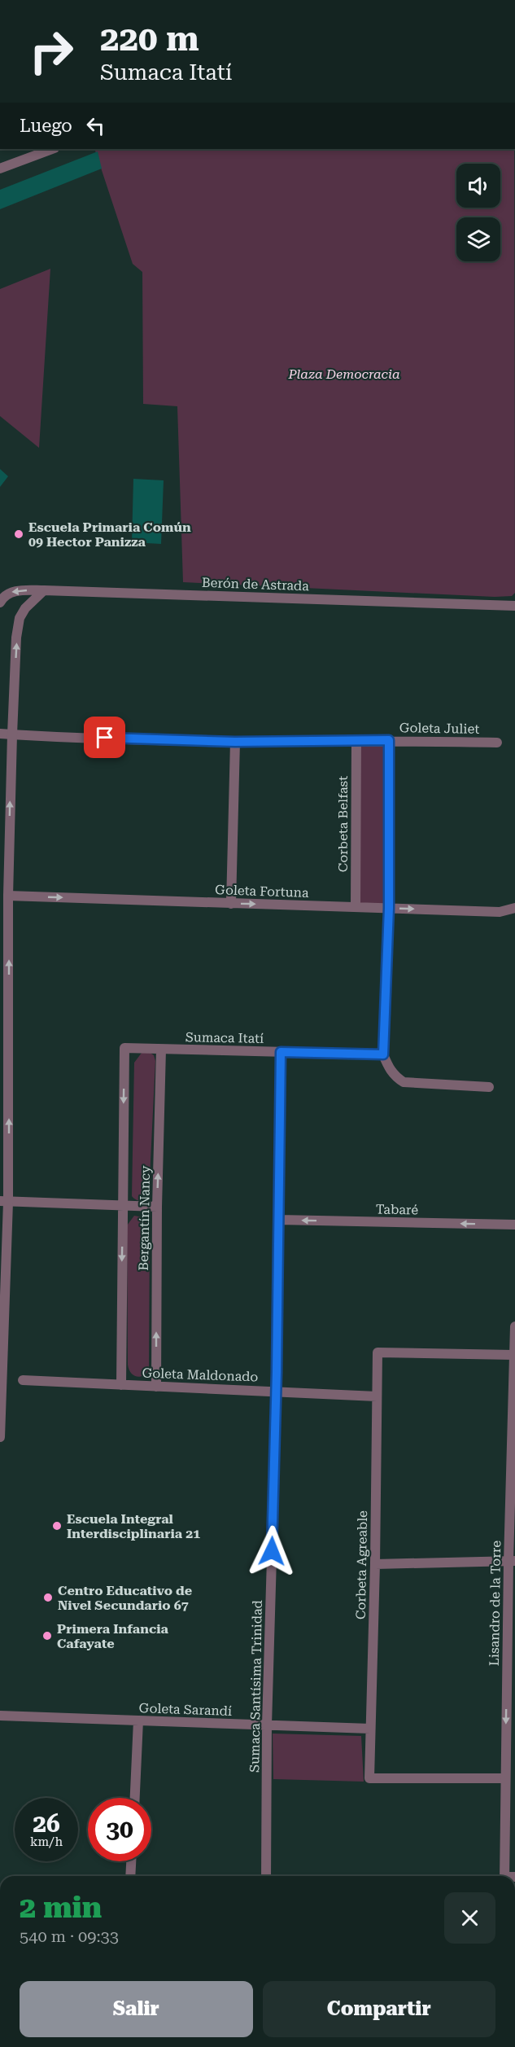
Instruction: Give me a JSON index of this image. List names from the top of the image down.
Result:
{
  "streets": {
    "street": [
      "Berón de Astrada",
      "Goleta Juliet",
      "Corbeta Belfast",
      "Goleta Fortuna",
      "Sumaca Itatí",
      "Tabaré",
      "Bergantín Nancy",
      "Goleta Maldonado",
      "Corbeta Agreable",
      "Lisandro de la Torre",
      "Sumaca Santísima Trinidad",
      "Goleta Sarandí"
    ]
  },
  "crossings": [
    ["Goleta Juliet", "Corbeta Belfast"],
    ["Corbeta Belfast", "Goleta Fortuna"],
    ["Sumaca Itatí", "Bergantín Nancy"],
    ["Sumaca Itatí", "Sumaca Santísima Trinidad"],
    ["Tabaré", "Sumaca Santísima Trinidad"],
    ["Bergantín Nancy", "Goleta Maldonado"],
    ["Goleta Maldonado", "Corbeta Agreable"],
    ["Goleta Maldonado", "Sumaca Santísima Trinidad"],
    ["Corbeta Agreable", "Lisandro de la Torre"],
    ["Corbeta Agreable", "Goleta Sarandí"],
    ["Sumaca Santísima Trinidad", "Goleta Sarandí"]
  ],
  "one_way": ["Goleta Fortuna", "Tabaré", "Lisandro de la Torre"],
  "parks": ["Plaza Democracia"],
  "places": [
    "Escuela Primaria Común 09 Hector Panizza",
    "Escuela Integral Interdisciplinaria 21",
    "Centro Educativo de Nivel Secundario 67",
    "Primera Infancia Cafayate"
  ],
  "page": {
    "turn": ["220 m", "Sumaca Itatí"],
    "then": "Luego",
    "speed": "26 km/h",
    "limit": "30",
    "heading": ["2 min", "540 m · 09:33"],
    "buttons": ["Salir", "Compartir"]
  }
}
